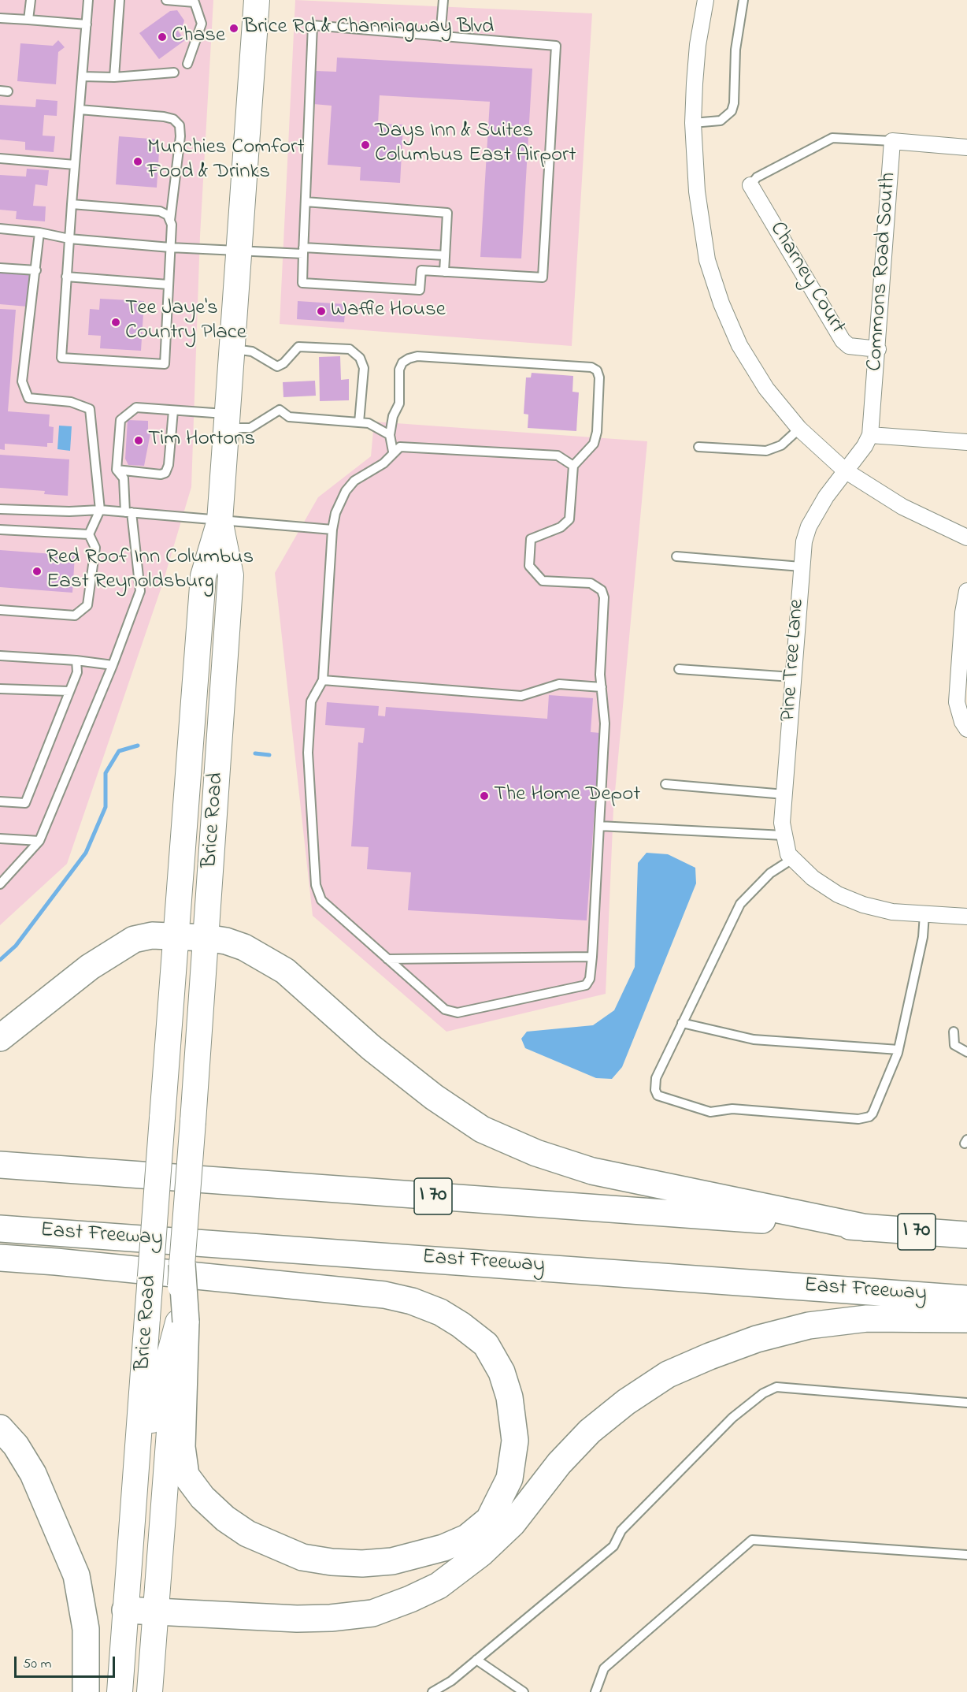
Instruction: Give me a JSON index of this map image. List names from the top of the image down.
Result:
{
  "streets": {
    "highway": ["I 70", "East Freeway"],
    "main road": ["Brice Road"],
    "street": ["Commons Road South", "Charney Court", "Pine Tree Lane"]
  },
  "crossings": [
    ["Commons Road South", "Charney Court"],
    ["Commons Road South", "Pine Tree Lane"]
  ],
  "places": [
    "Brice Rd & Channingway Blvd",
    "Chase",
    "Days Inn & Suites Columbus East Airport",
    "Munchies Comfort Food & Drinks",
    "Waffle House",
    "Tee Jaye's Country Place",
    "Tim Hortons",
    "Red Roof Inn Columbus East Reynoldsburg",
    "The Home Depot"
  ],
  "scale_bar": "50 m"
}
